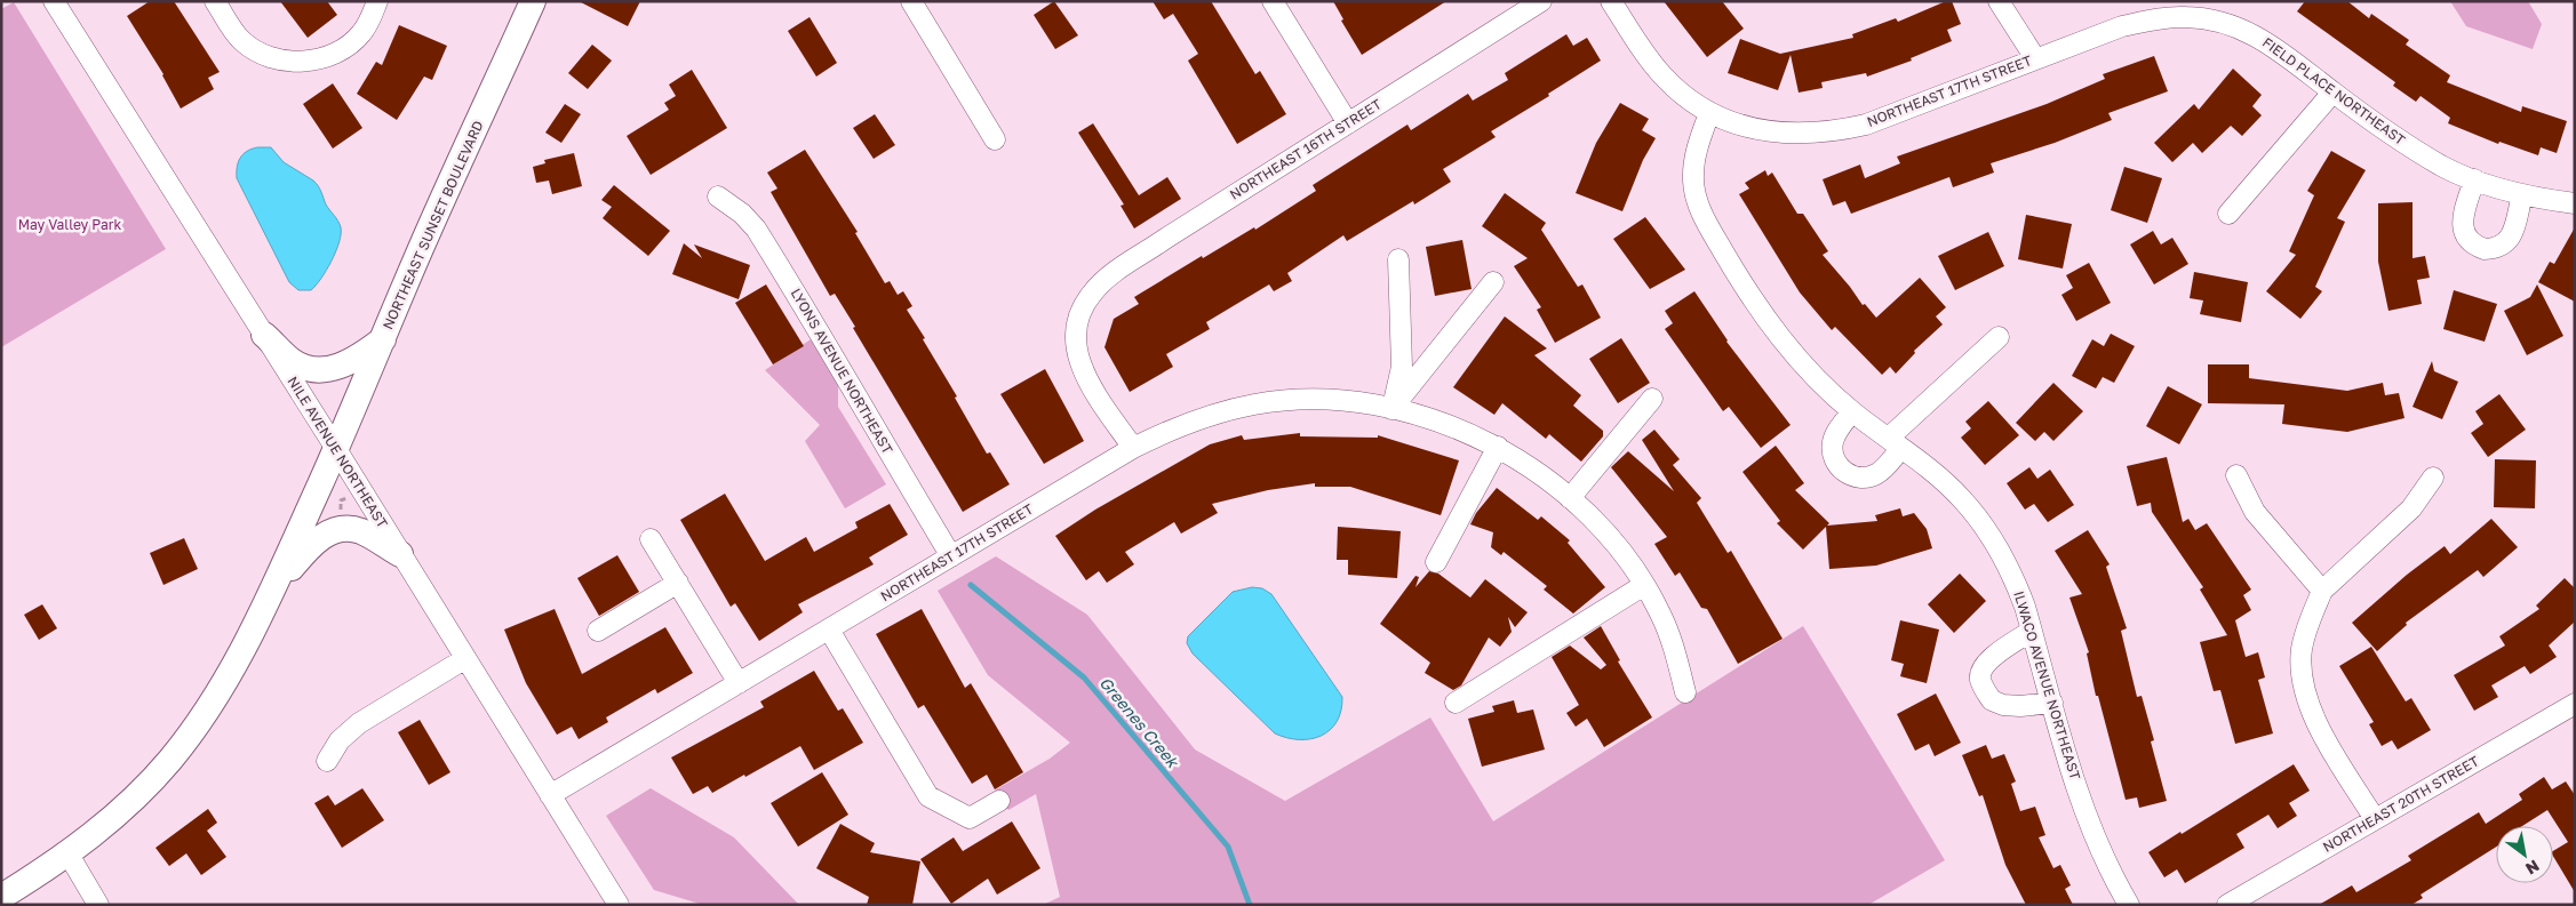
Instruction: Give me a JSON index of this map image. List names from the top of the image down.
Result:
{
  "streets": {
    "main road": ["NORTHEAST SUNSET BOULEVARD"],
    "street": [
      "NORTHEAST 17TH STREET",
      "FIELD PLACE NORTHEAST",
      "NORTHEAST 16TH STREET",
      "LYONS AVENUE NORTHEAST",
      "NILE AVENUE NORTHEAST",
      "ILWACO AVENUE NORTHEAST",
      "NORTHEAST 20TH STREET"
    ]
  },
  "crossings": [
    ["NORTHEAST 17TH STREET", "FIELD PLACE NORTHEAST"],
    ["NORTHEAST 17TH STREET", "NORTHEAST 16TH STREET"],
    ["NORTHEAST 17TH STREET", "LYONS AVENUE NORTHEAST"],
    ["NORTHEAST 17TH STREET", "NILE AVENUE NORTHEAST"],
    ["NORTHEAST 17TH STREET", "ILWACO AVENUE NORTHEAST"],
    ["NORTHEAST SUNSET BOULEVARD", "NILE AVENUE NORTHEAST"]
  ],
  "water": ["Greenes Creek"],
  "parks": ["May Valley Park"],
  "north": "bottom right"
}
